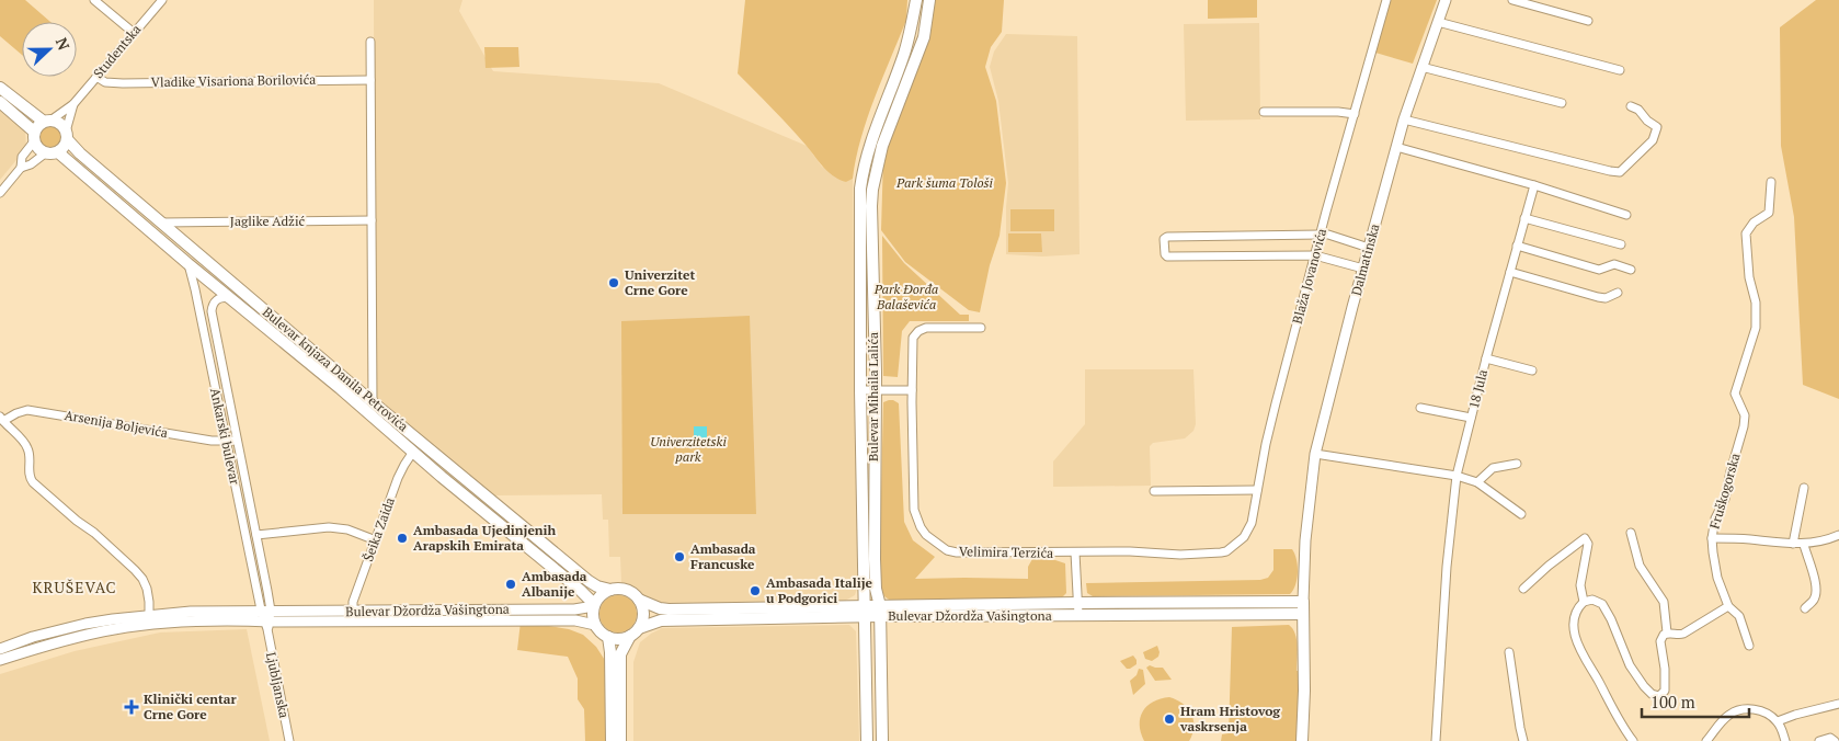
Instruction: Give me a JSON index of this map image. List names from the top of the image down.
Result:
{
  "streets": {
    "main road": [
      "Dalmatinska",
      "Bulevar knjaza Danila Petrovića",
      "Bulevar Mihaila Lalića",
      "Bulevar Džordža Vašingtona"
    ],
    "street": [
      "Studentska",
      "Vladike Visariona Borilovića",
      "Jaglike Adžić",
      "Blaža Jovanovića",
      "18 Jula",
      "Arsenija Boljevića",
      "Ankarski bulevar",
      "Fruškogorska",
      "Šeika Zaida",
      "Velimira Terzića",
      "Ljubljanska"
    ]
  },
  "crossings": [
    ["Studentska", "Vladike Visariona Borilovića"],
    ["Studentska", "Bulevar knjaza Danila Petrovića"],
    ["Jaglike Adžić", "Bulevar knjaza Danila Petrovića"],
    ["Dalmatinska", "Bulevar Džordža Vašingtona"],
    ["Blaža Jovanovića", "Velimira Terzića"],
    ["Bulevar knjaza Danila Petrovića", "Ankarski bulevar"],
    ["Bulevar knjaza Danila Petrovića", "Šeika Zaida"],
    ["Bulevar knjaza Danila Petrovića", "Bulevar Džordža Vašingtona"],
    ["Bulevar Mihaila Lalića", "Bulevar Džordža Vašingtona"],
    ["Arsenija Boljevića", "Ankarski bulevar"],
    ["Ankarski bulevar", "Bulevar Džordža Vašingtona"],
    ["Ankarski bulevar", "Ljubljanska"],
    ["Šeika Zaida", "Bulevar Džordža Vašingtona"],
    ["Bulevar Džordža Vašingtona", "Ljubljanska"]
  ],
  "districts": ["KRUŠEVAC"],
  "parks": ["Park šuma Tološi", "Park Đorđa Balaševića", "Univerzitetski park"],
  "places": {
    "other": [
      "Univerzitet Crne Gore",
      "Ambasada Ujedinjenih Arapskih Emirata",
      "Ambasada Francuske",
      "Ambasada Albanije",
      "Ambasada Italije u Podgorici",
      "Hram Hristovog vaskrsenja"
    ],
    "health": ["Klinički centar Crne Gore"]
  },
  "scale_bar": "100 m",
  "north": "right"
}
